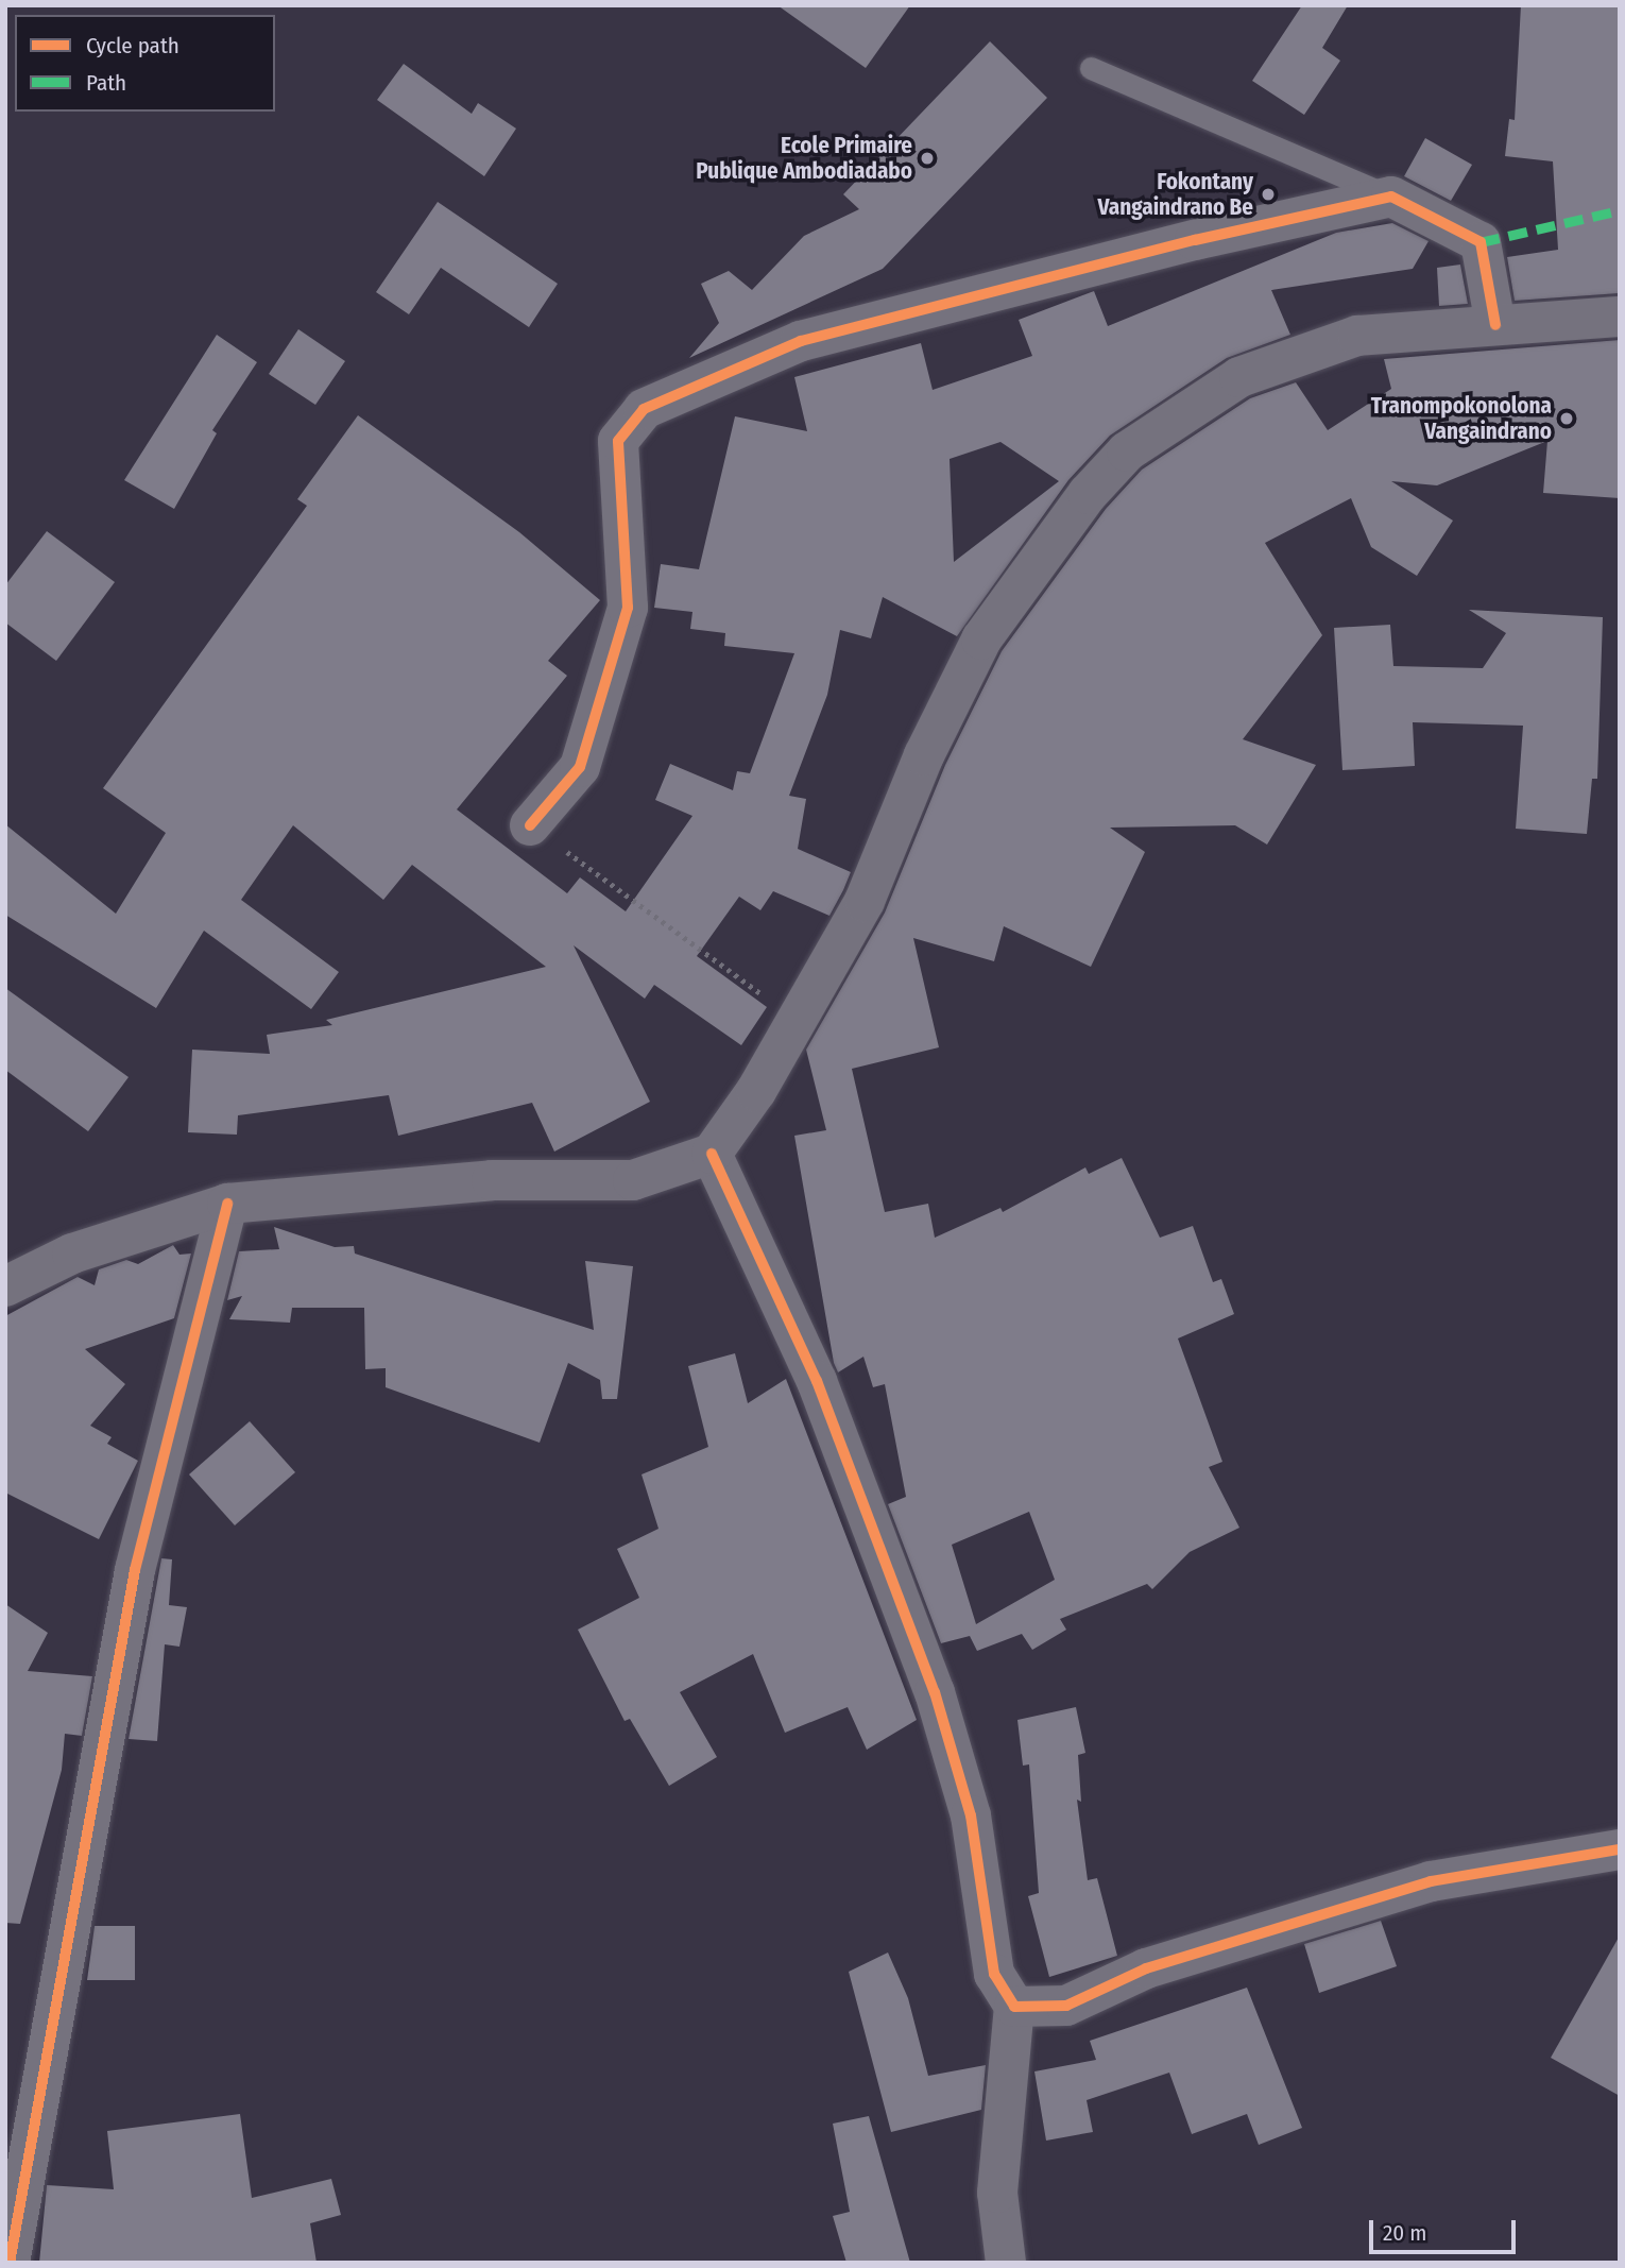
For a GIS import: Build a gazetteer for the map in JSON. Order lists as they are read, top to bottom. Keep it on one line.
{"places":["Ecole Primaire Publique Ambodiadabo","Fokontany Vangaindrano Be","Tranompokonolona Vangaindrano"],"legend":["Cycle path","Path"],"scale_bar":"20 m"}
